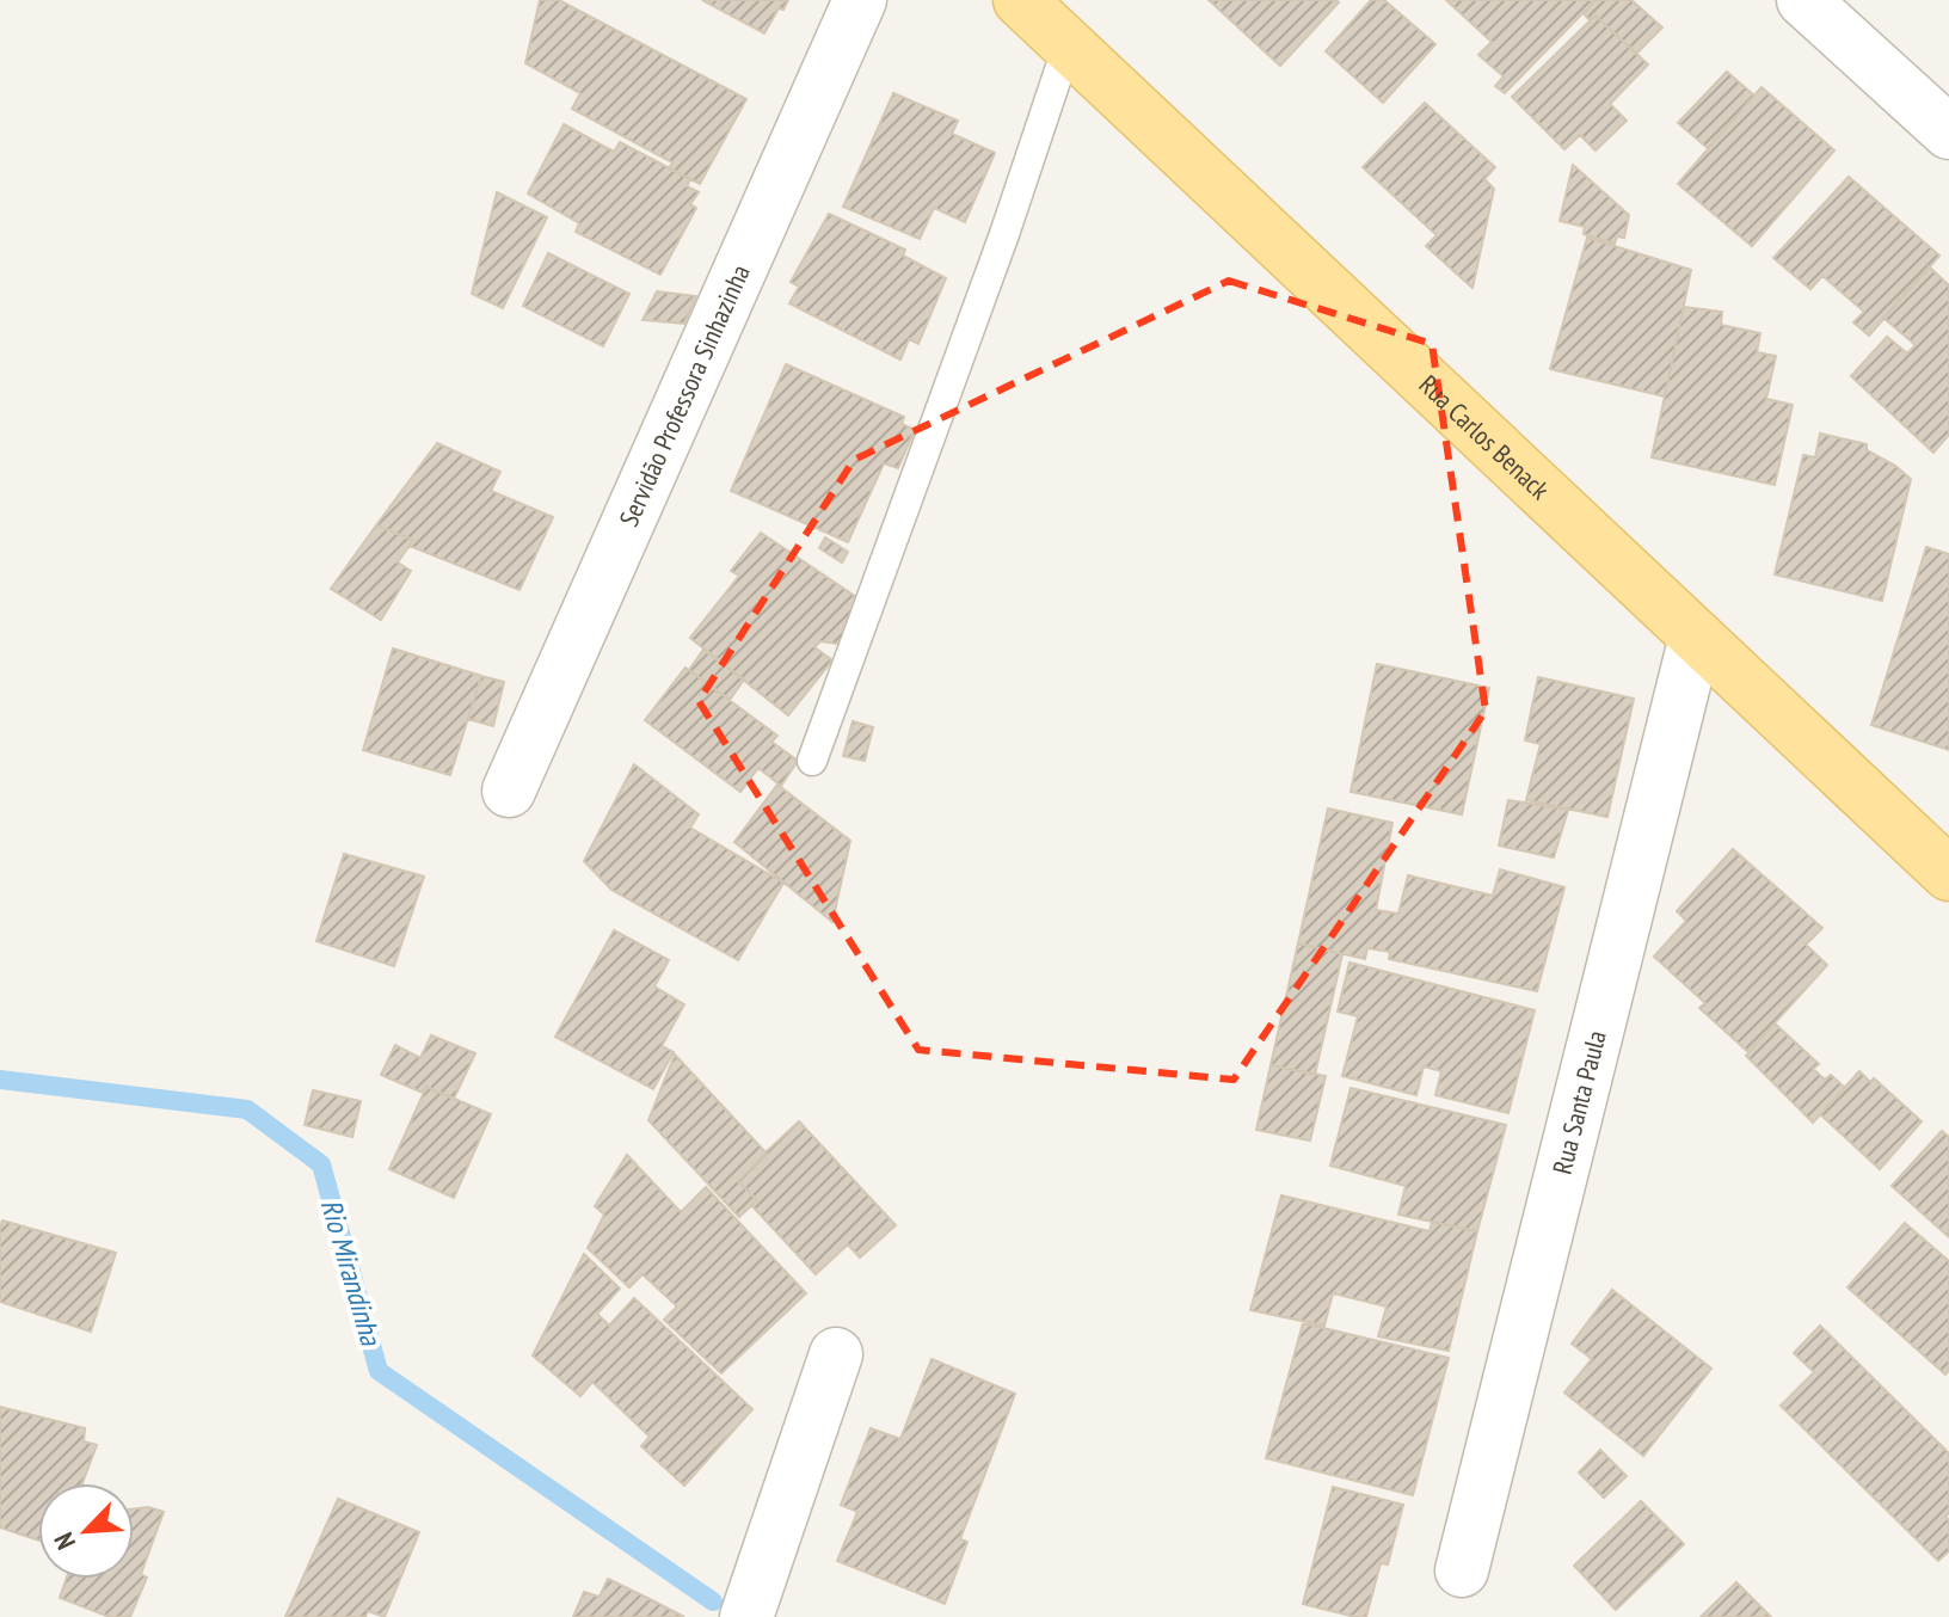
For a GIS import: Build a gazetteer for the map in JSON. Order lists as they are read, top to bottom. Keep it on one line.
{"streets":{"main road":["Rua Carlos Benack"],"street":["Servidão Professora Sinhazinha","Rua Santa Paula"]},"crossings":[["Rua Carlos Benack","Rua Santa Paula"]],"water":["Rio Mirandinha"],"north":"bottom left"}
